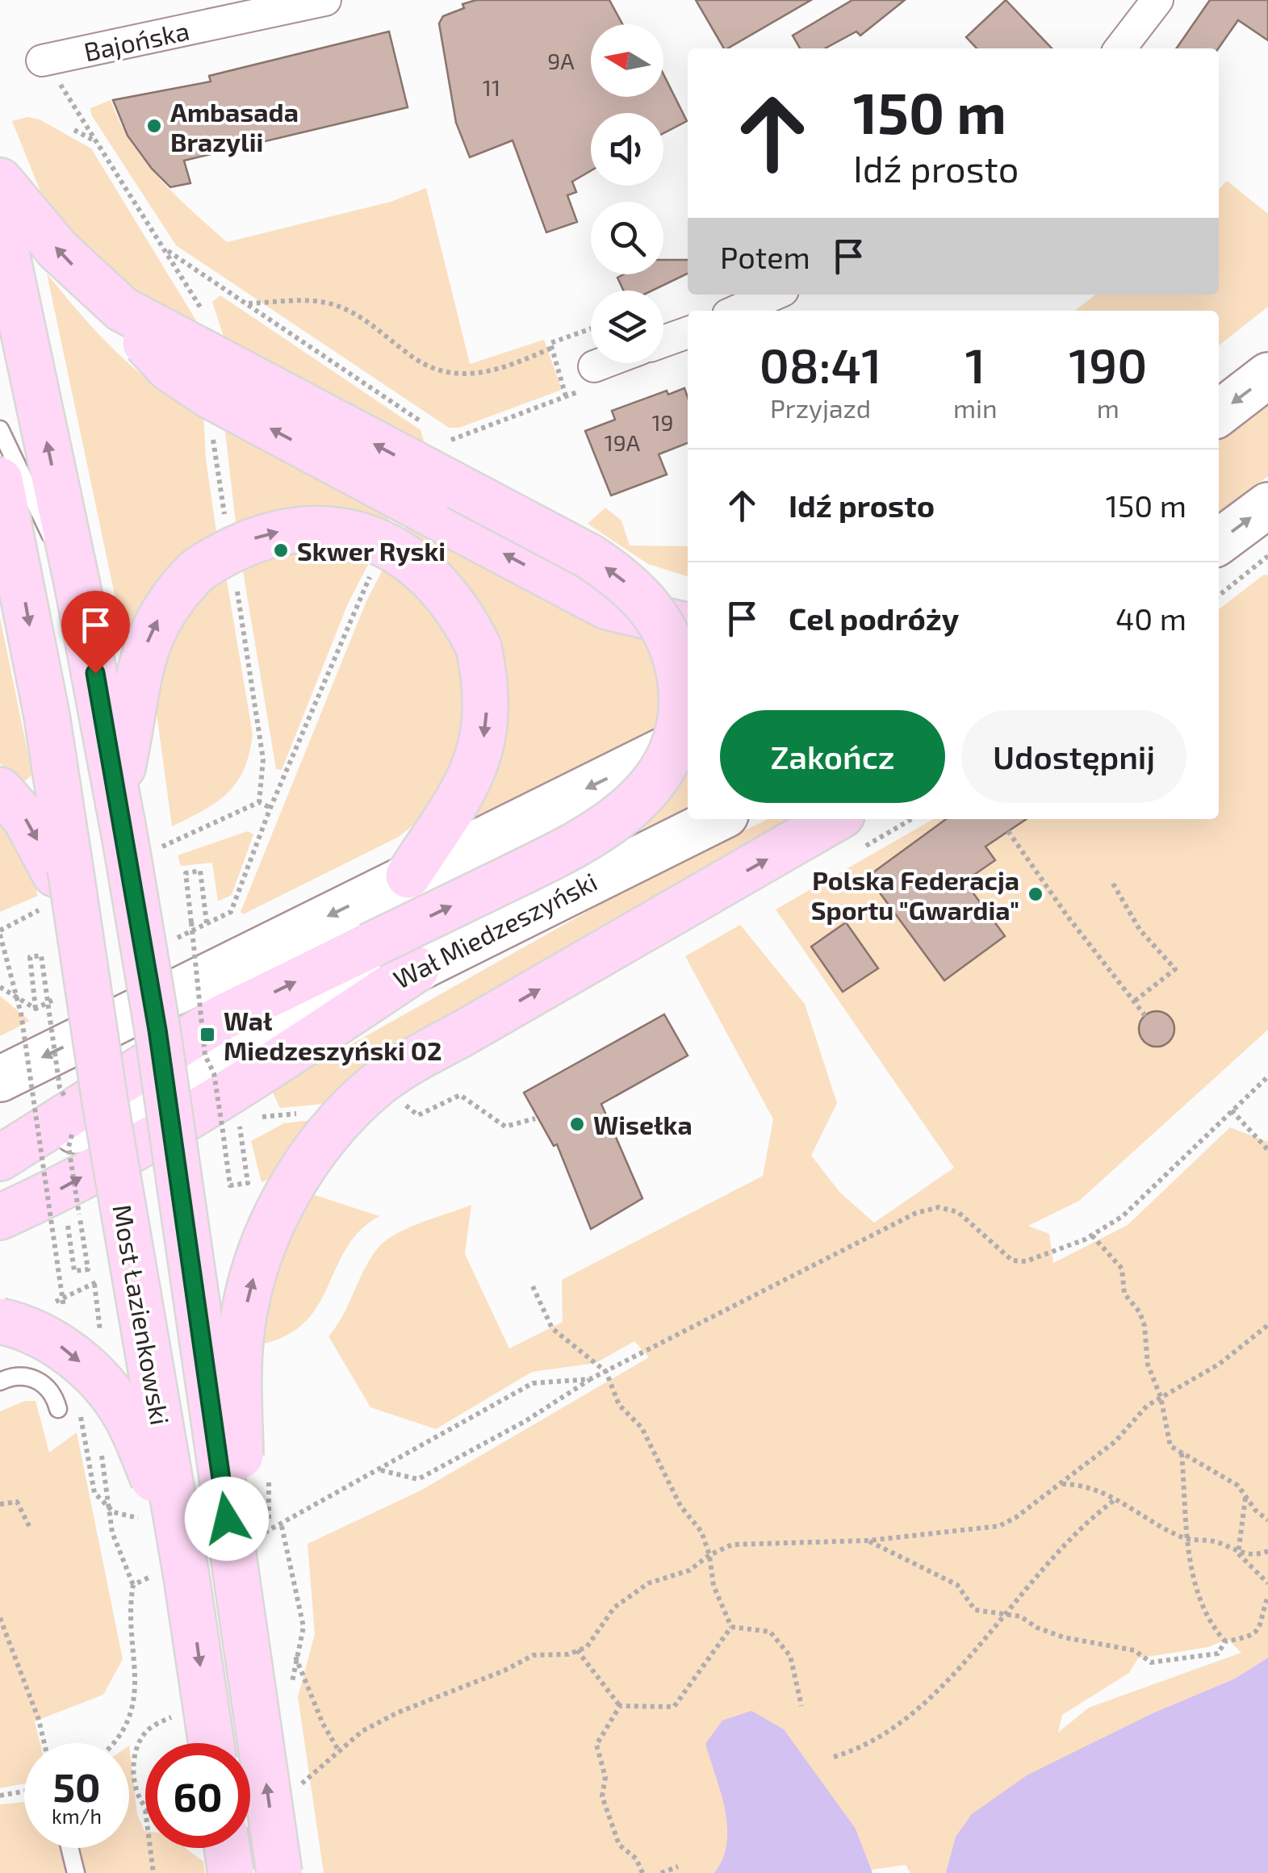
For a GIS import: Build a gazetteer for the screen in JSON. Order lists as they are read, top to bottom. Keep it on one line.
{"streets":{"main road":["Wał Miedzeszyński","Most Łazienkowski"],"street":["Bajońska"]},"places":{"other":["Ambasada Brazylii","Skwer Ryski","Polska Federacja Sportu \"Gwardia\"","Wisełka"],"transit":["Wał Miedzeszyński 02"]},"house_numbers":["9A","11","19","19A"],"north":"left","page":{"turn":["150 m","Idź prosto"],"then":"Potem","eta":["08:41","Przyjazd","1","min","190","m"],"list":[{"name":"Idź prosto","value":"150 m"},{"name":"Cel podróży","value":"40 m"}],"buttons":["Zakończ","Udostępnij"],"speed":"50 km/h","limit":"60"}}
